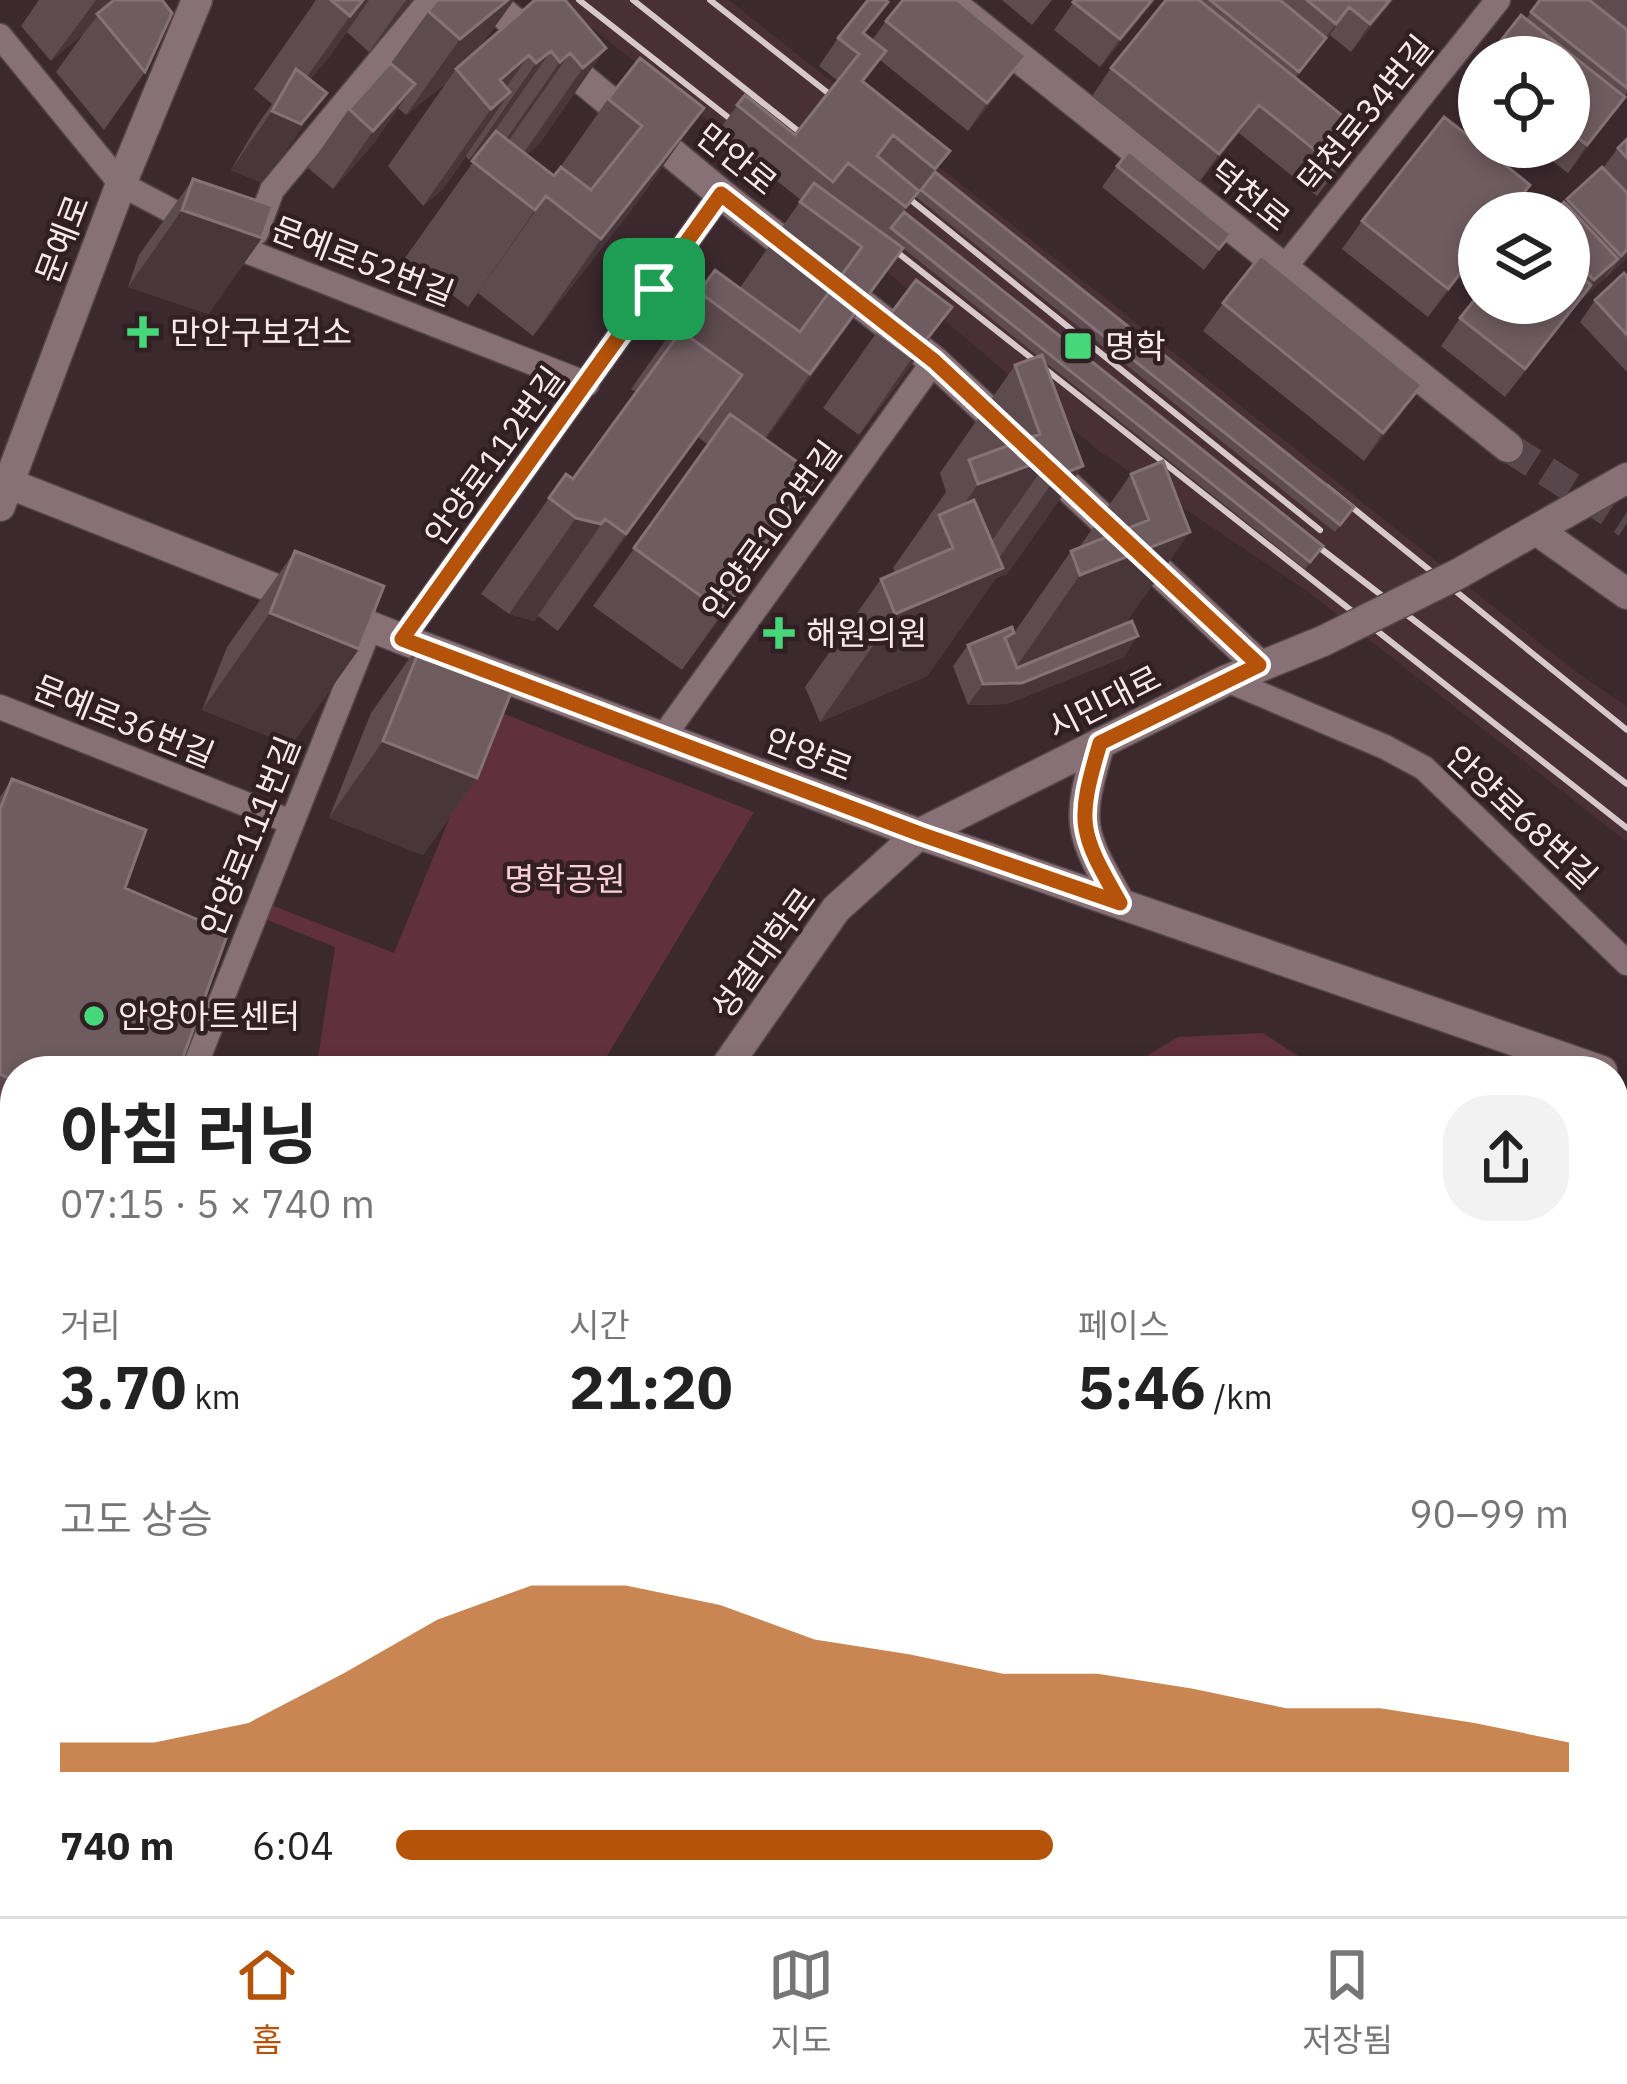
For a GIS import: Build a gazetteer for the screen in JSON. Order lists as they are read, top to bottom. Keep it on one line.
{"streets":{"street":["덕천로34번길","만안로","덕천로","문예로","문예로52번길","안양로112번길","안양로102번길","시민대로","문예로36번길","안양로","안양로68번길","안양로111번길","성결대학로"]},"crossings":[["덕천로34번길","덕천로"],["만안로","안양로112번길"],["만안로","안양로102번길"],["만안로","시민대로"],["문예로","문예로52번길"],["문예로","안양로"],["문예로52번길","안양로112번길"],["안양로112번길","안양로"],["안양로102번길","안양로"],["시민대로","안양로"],["시민대로","안양로68번길"],["시민대로","성결대학로"],["문예로36번길","안양로111번길"],["안양로","안양로111번길"],["안양로","성결대학로"]],"parks":["명학공원"],"places":{"health":["만안구보건소","해원의원"],"transit":["명학"],"other":["안양아트센터"]},"page":{"heading":["아침 러닝","07:15 · 5 × 740 m"],"stats":[["거리","3.70 km"],["시간","21:20"],["페이스","5:46 /km"]],"chart":["고도 상승","90–99 m"],"list":[{"name":"740 m","note":"6:04"}],"tabs":["홈","지도","저장됨"]}}
